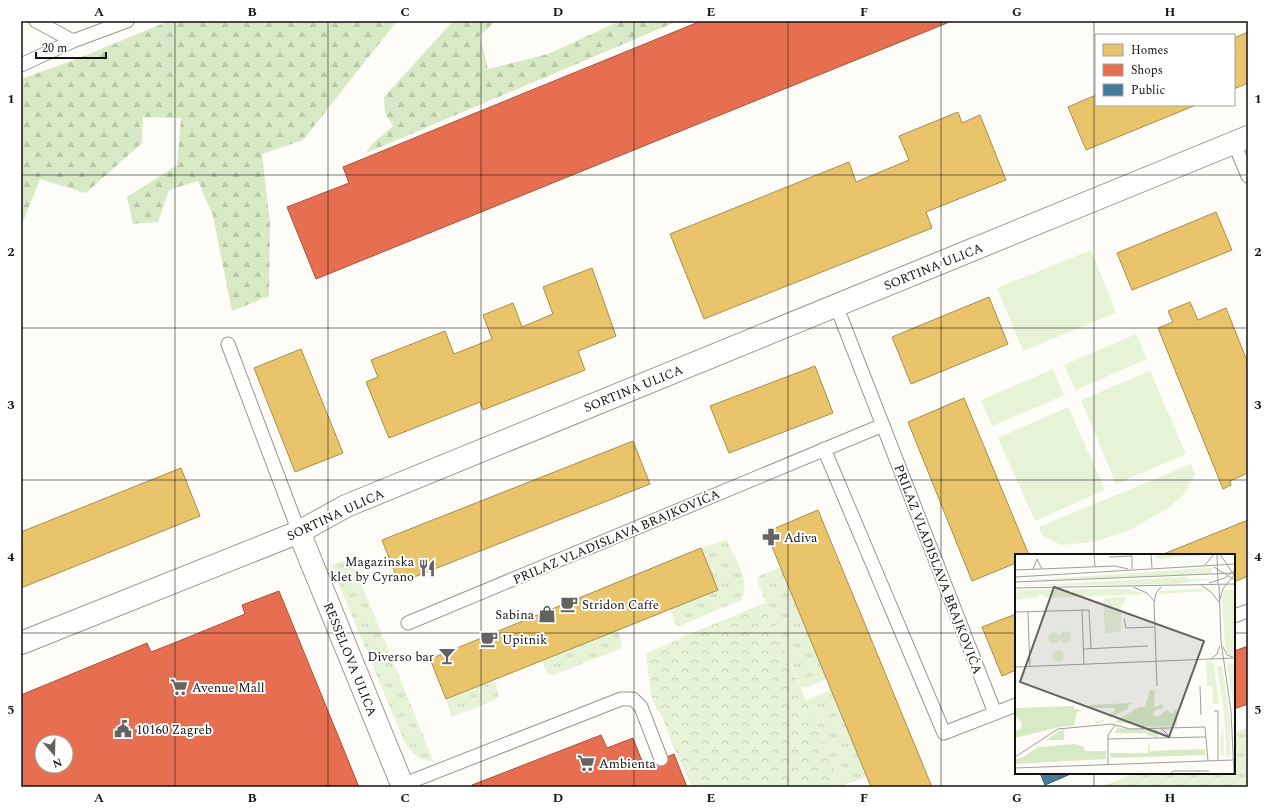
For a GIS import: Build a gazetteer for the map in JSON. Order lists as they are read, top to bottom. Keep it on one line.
{"streets":{"street":["SORTINA ULICA","RESSELOVA ULICA"],"lane":["PRILAZ VLADISLAVA BRAJKOVIĆA"]},"crossings":[["SORTINA ULICA","PRILAZ VLADISLAVA BRAJKOVIĆA"],["SORTINA ULICA","RESSELOVA ULICA"]],"places":{"pharmacy":["Adiva"],"restaurant":["Magazinska klet by Cyrano"],"cafe":["Stridon Caffe","Upitnik"],"shop":["Sabina"],"bar":["Diverso bar"],"supermarket":["Avenue Mall","Ambienta"],"public building":["10160 Zagreb"]},"legend":["Homes","Shops","Public"],"scale_bar":"20 m","north":"bottom","grid":{"columns":["A","B","C","D","E","F","G","H"],"rows":["1","2","3","4","5"]}}
